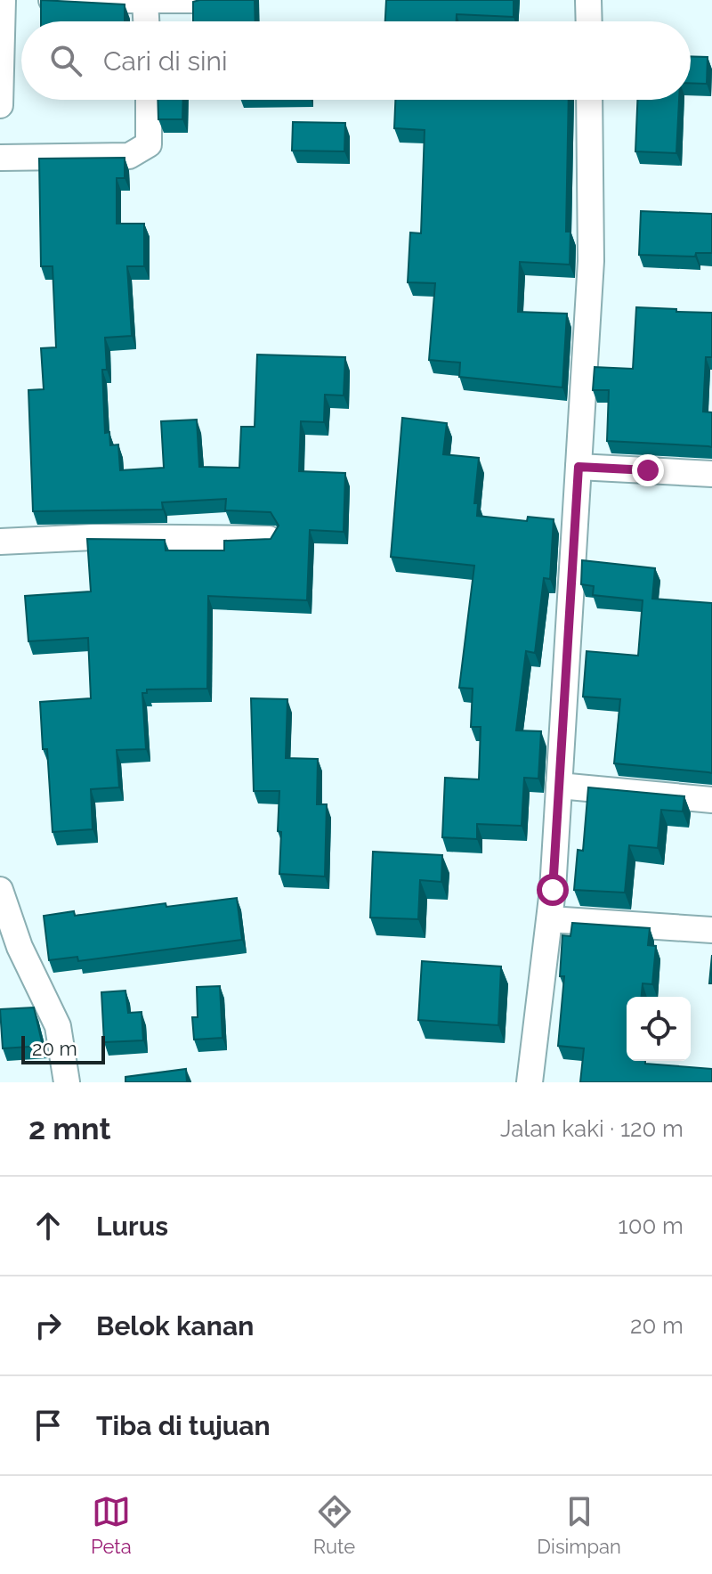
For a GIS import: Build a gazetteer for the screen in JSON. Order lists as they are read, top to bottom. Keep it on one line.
{"scale_bar":"20 m","page":{"search":"Cari di sini","scale":"20 m","heading":["2 mnt","Jalan kaki · 120 m"],"list":[["Lurus","100 m"],["Belok kanan","20 m"],"Tiba di tujuan"],"nav":["Peta","Rute","Disimpan"]}}
